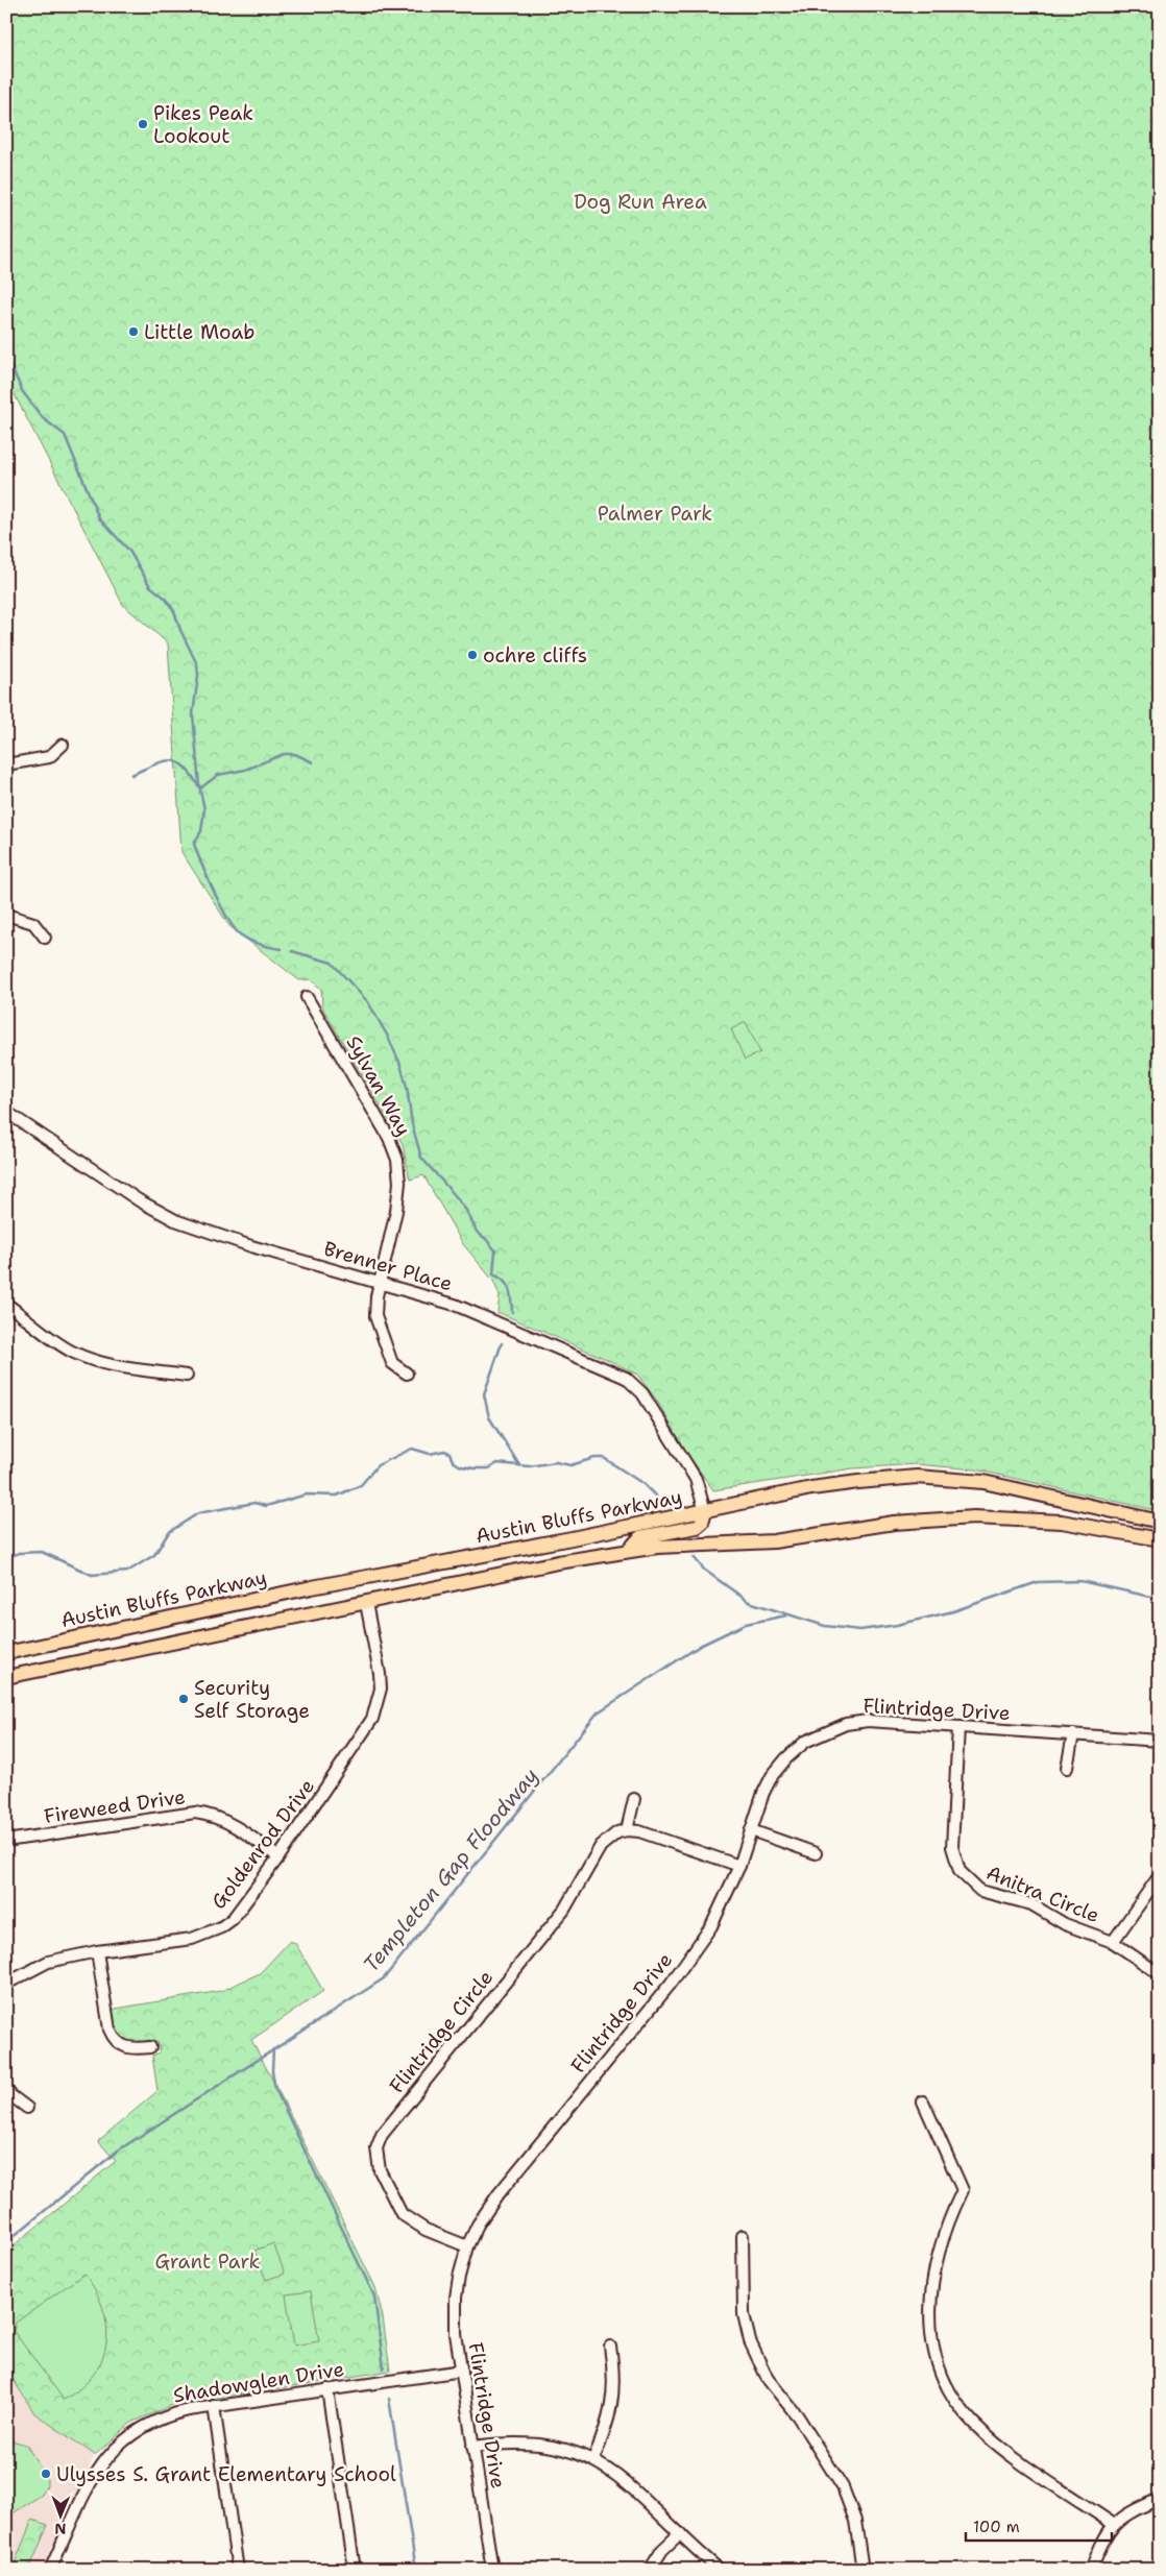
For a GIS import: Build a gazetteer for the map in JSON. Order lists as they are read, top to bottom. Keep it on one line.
{"streets":{"main road":["Austin Bluffs Parkway"],"street":["Sylvan Way","Brenner Place","Flintridge Drive","Fireweed Drive","Goldenrod Drive","Anitra Circle","Flintridge Circle","Shadowglen Drive"]},"crossings":[["Sylvan Way","Brenner Place"],["Brenner Place","Austin Bluffs Parkway"],["Flintridge Drive","Anitra Circle"],["Flintridge Drive","Flintridge Circle"],["Flintridge Drive","Shadowglen Drive"],["Fireweed Drive","Goldenrod Drive"]],"water":["Templeton Gap Floodway"],"parks":["Dog Run Area","Palmer Park","Grant Park"],"places":["Pikes Peak Lookout","Little Moab","ochre cliffs","Security Self Storage","Ulysses S. Grant Elementary School"],"scale_bar":"100 m","north":"bottom"}
